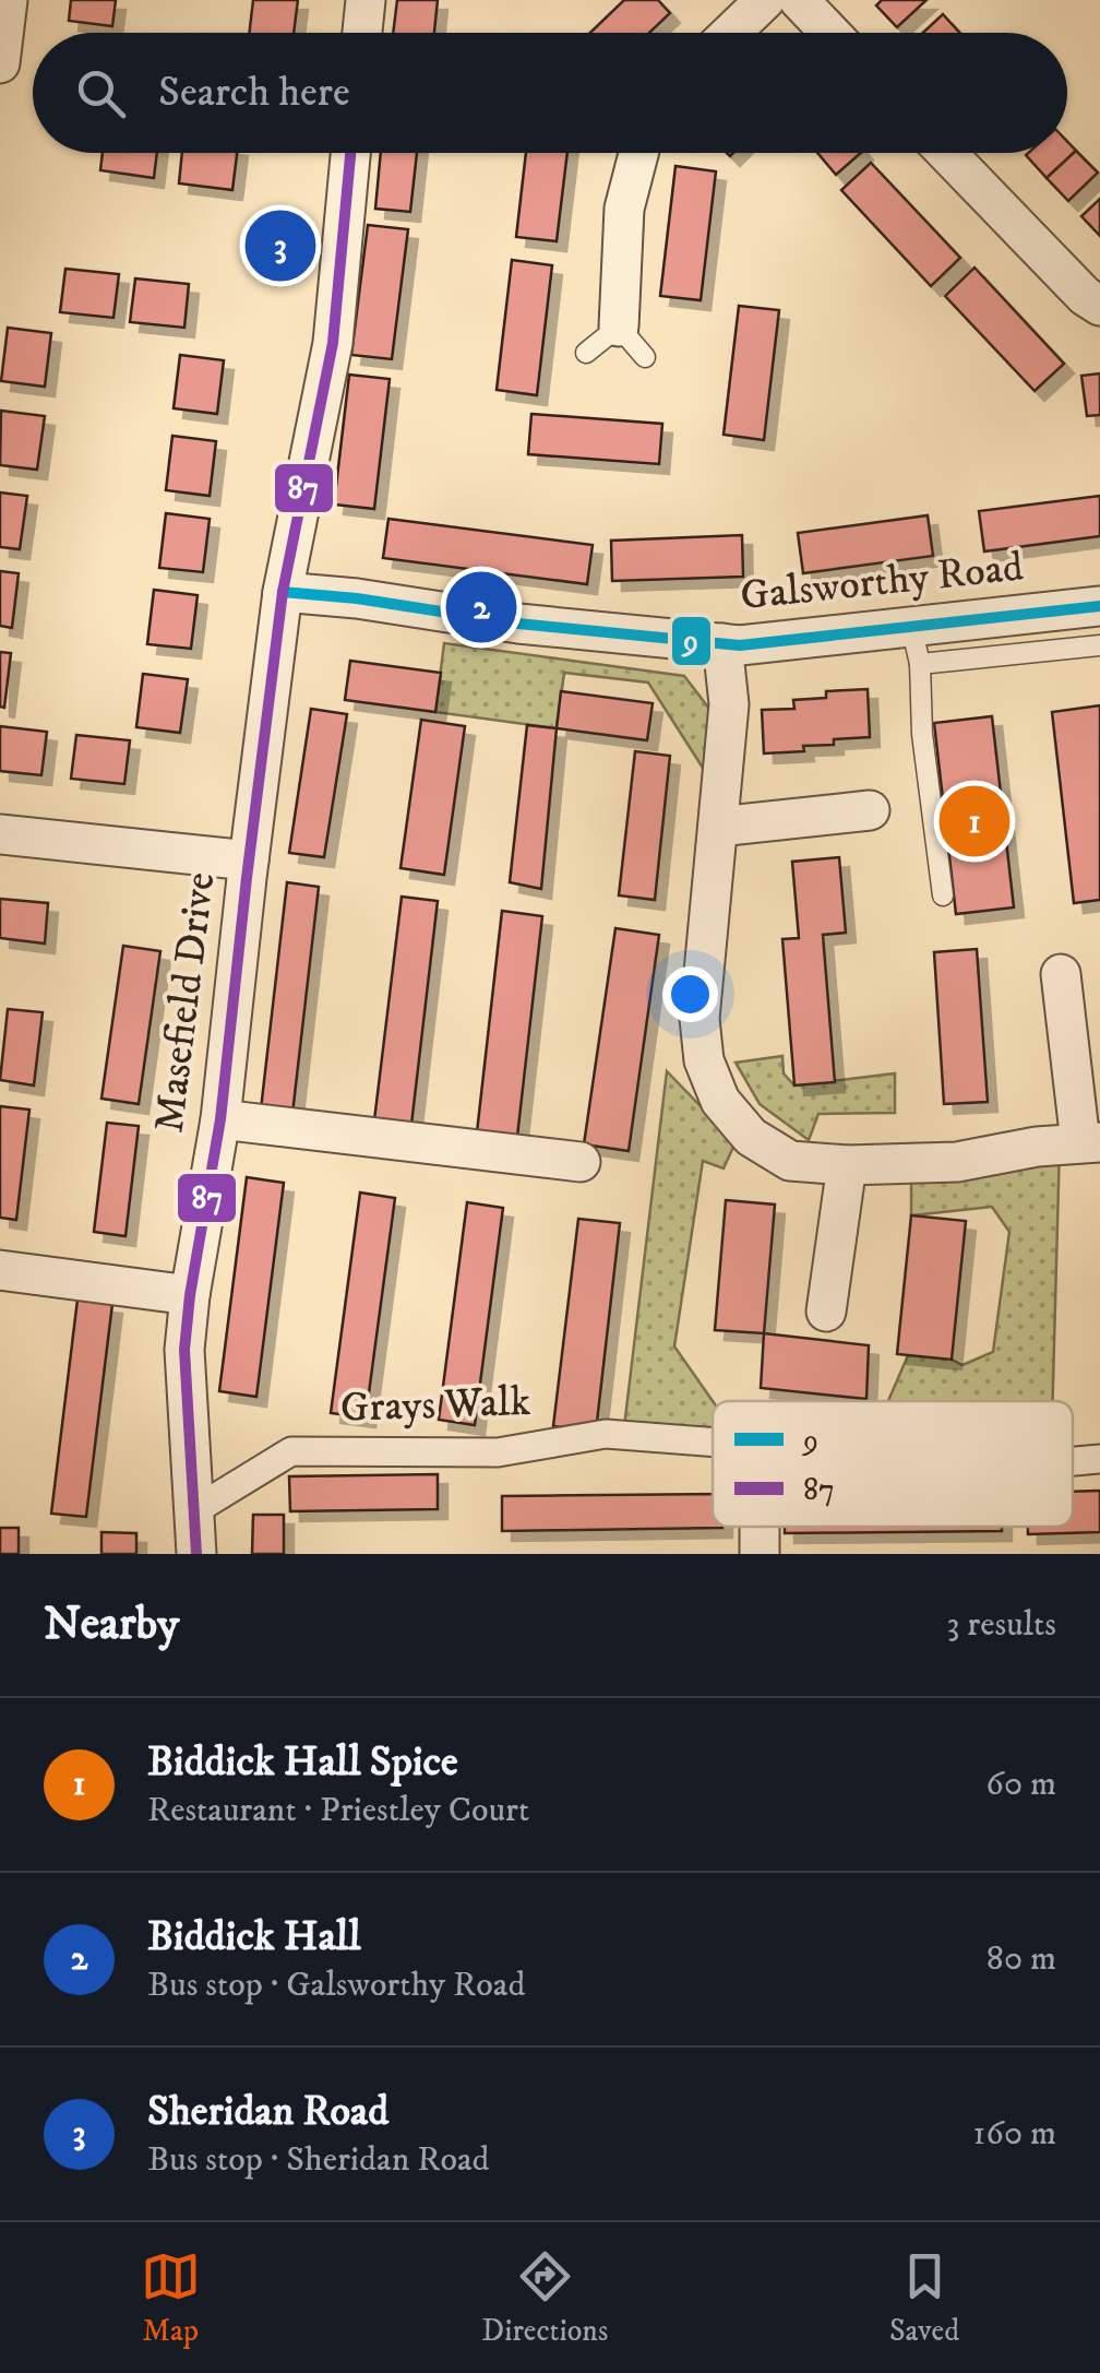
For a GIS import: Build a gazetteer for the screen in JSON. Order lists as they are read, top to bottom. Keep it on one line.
{"streets":{"street":["Galsworthy Road","Masefield Drive","Grays Walk"]},"crossings":[["Galsworthy Road","Masefield Drive"],["Masefield Drive","Grays Walk"]],"lines":["transit line 87","transit line 9"],"legend":["9","87"],"page":{"search":"Search here","pins":["3","2","1"],"heading":["Nearby","3 results"],"list":[{"mark":"1","name":"Biddick Hall Spice","note":"Restaurant · Priestley Court","value":"60 m"},{"mark":"2","name":"Biddick Hall","note":"Bus stop · Galsworthy Road","value":"80 m"},{"mark":"3","name":"Sheridan Road","note":"Bus stop · Sheridan Road","value":"160 m"}],"nav":["Map","Directions","Saved"]}}
